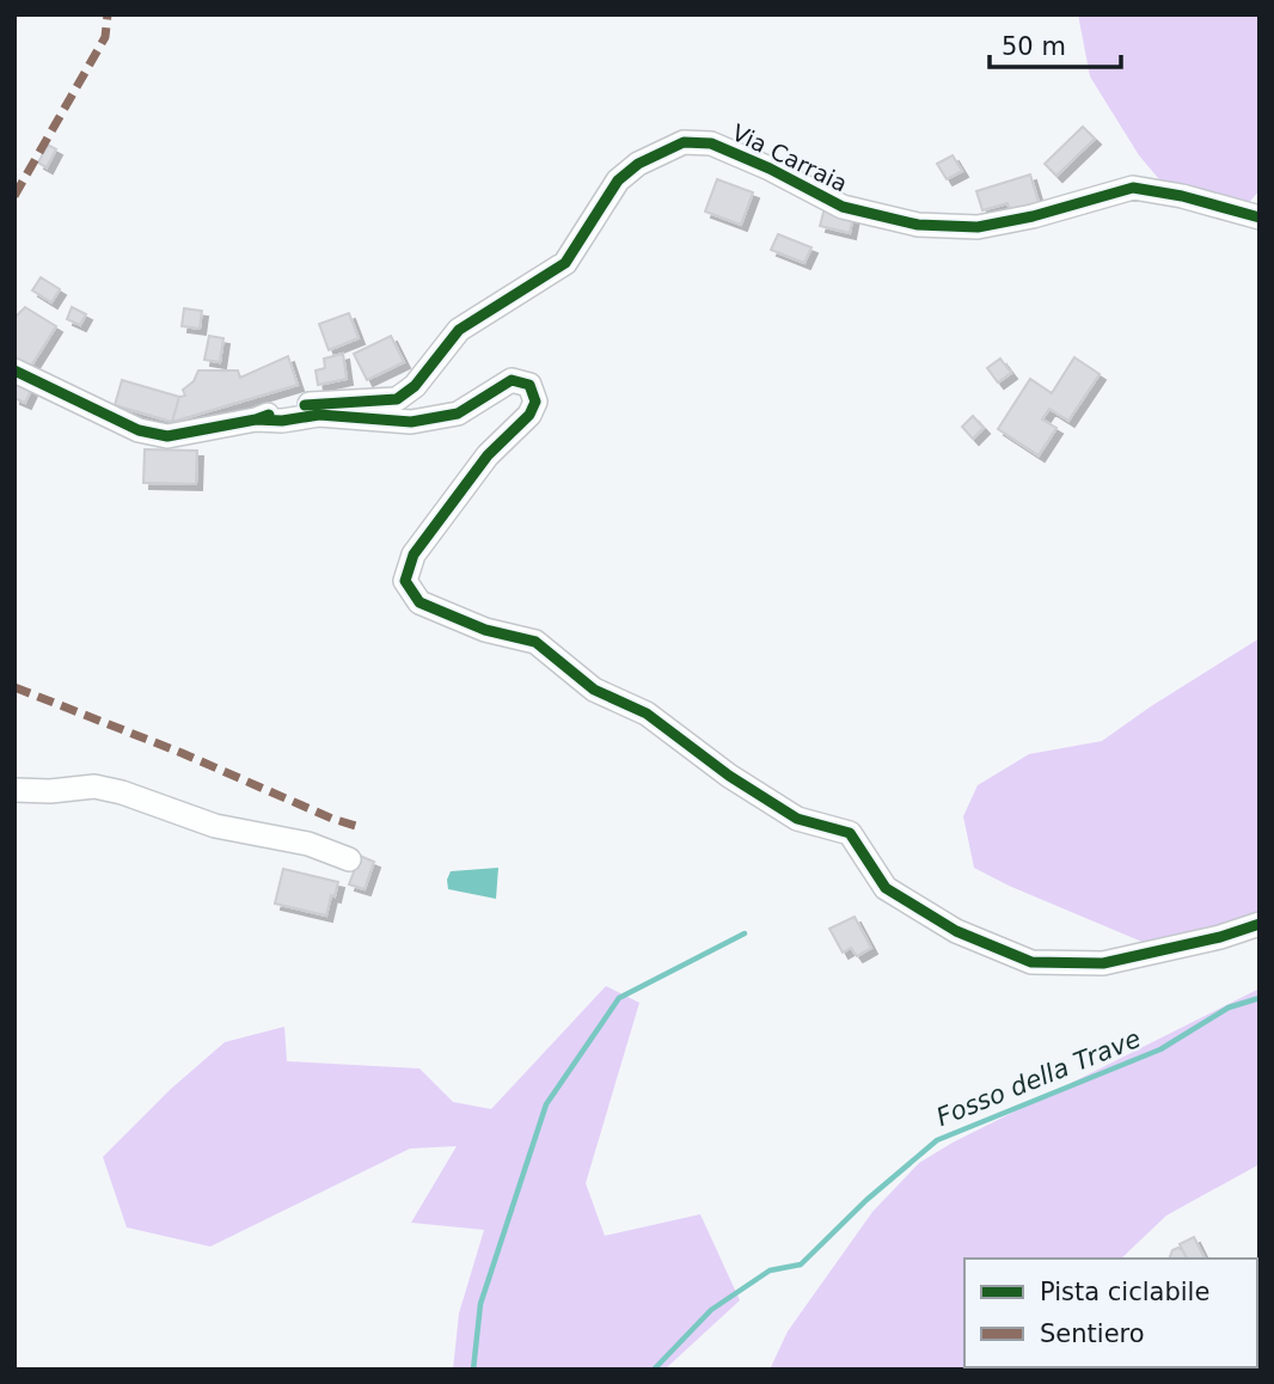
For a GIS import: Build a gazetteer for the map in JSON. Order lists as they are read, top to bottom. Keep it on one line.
{"streets":{"street":["Via Carraia"]},"water":["Fosso della Trave"],"legend":["Pista ciclabile","Sentiero"],"scale_bar":"50 m"}
